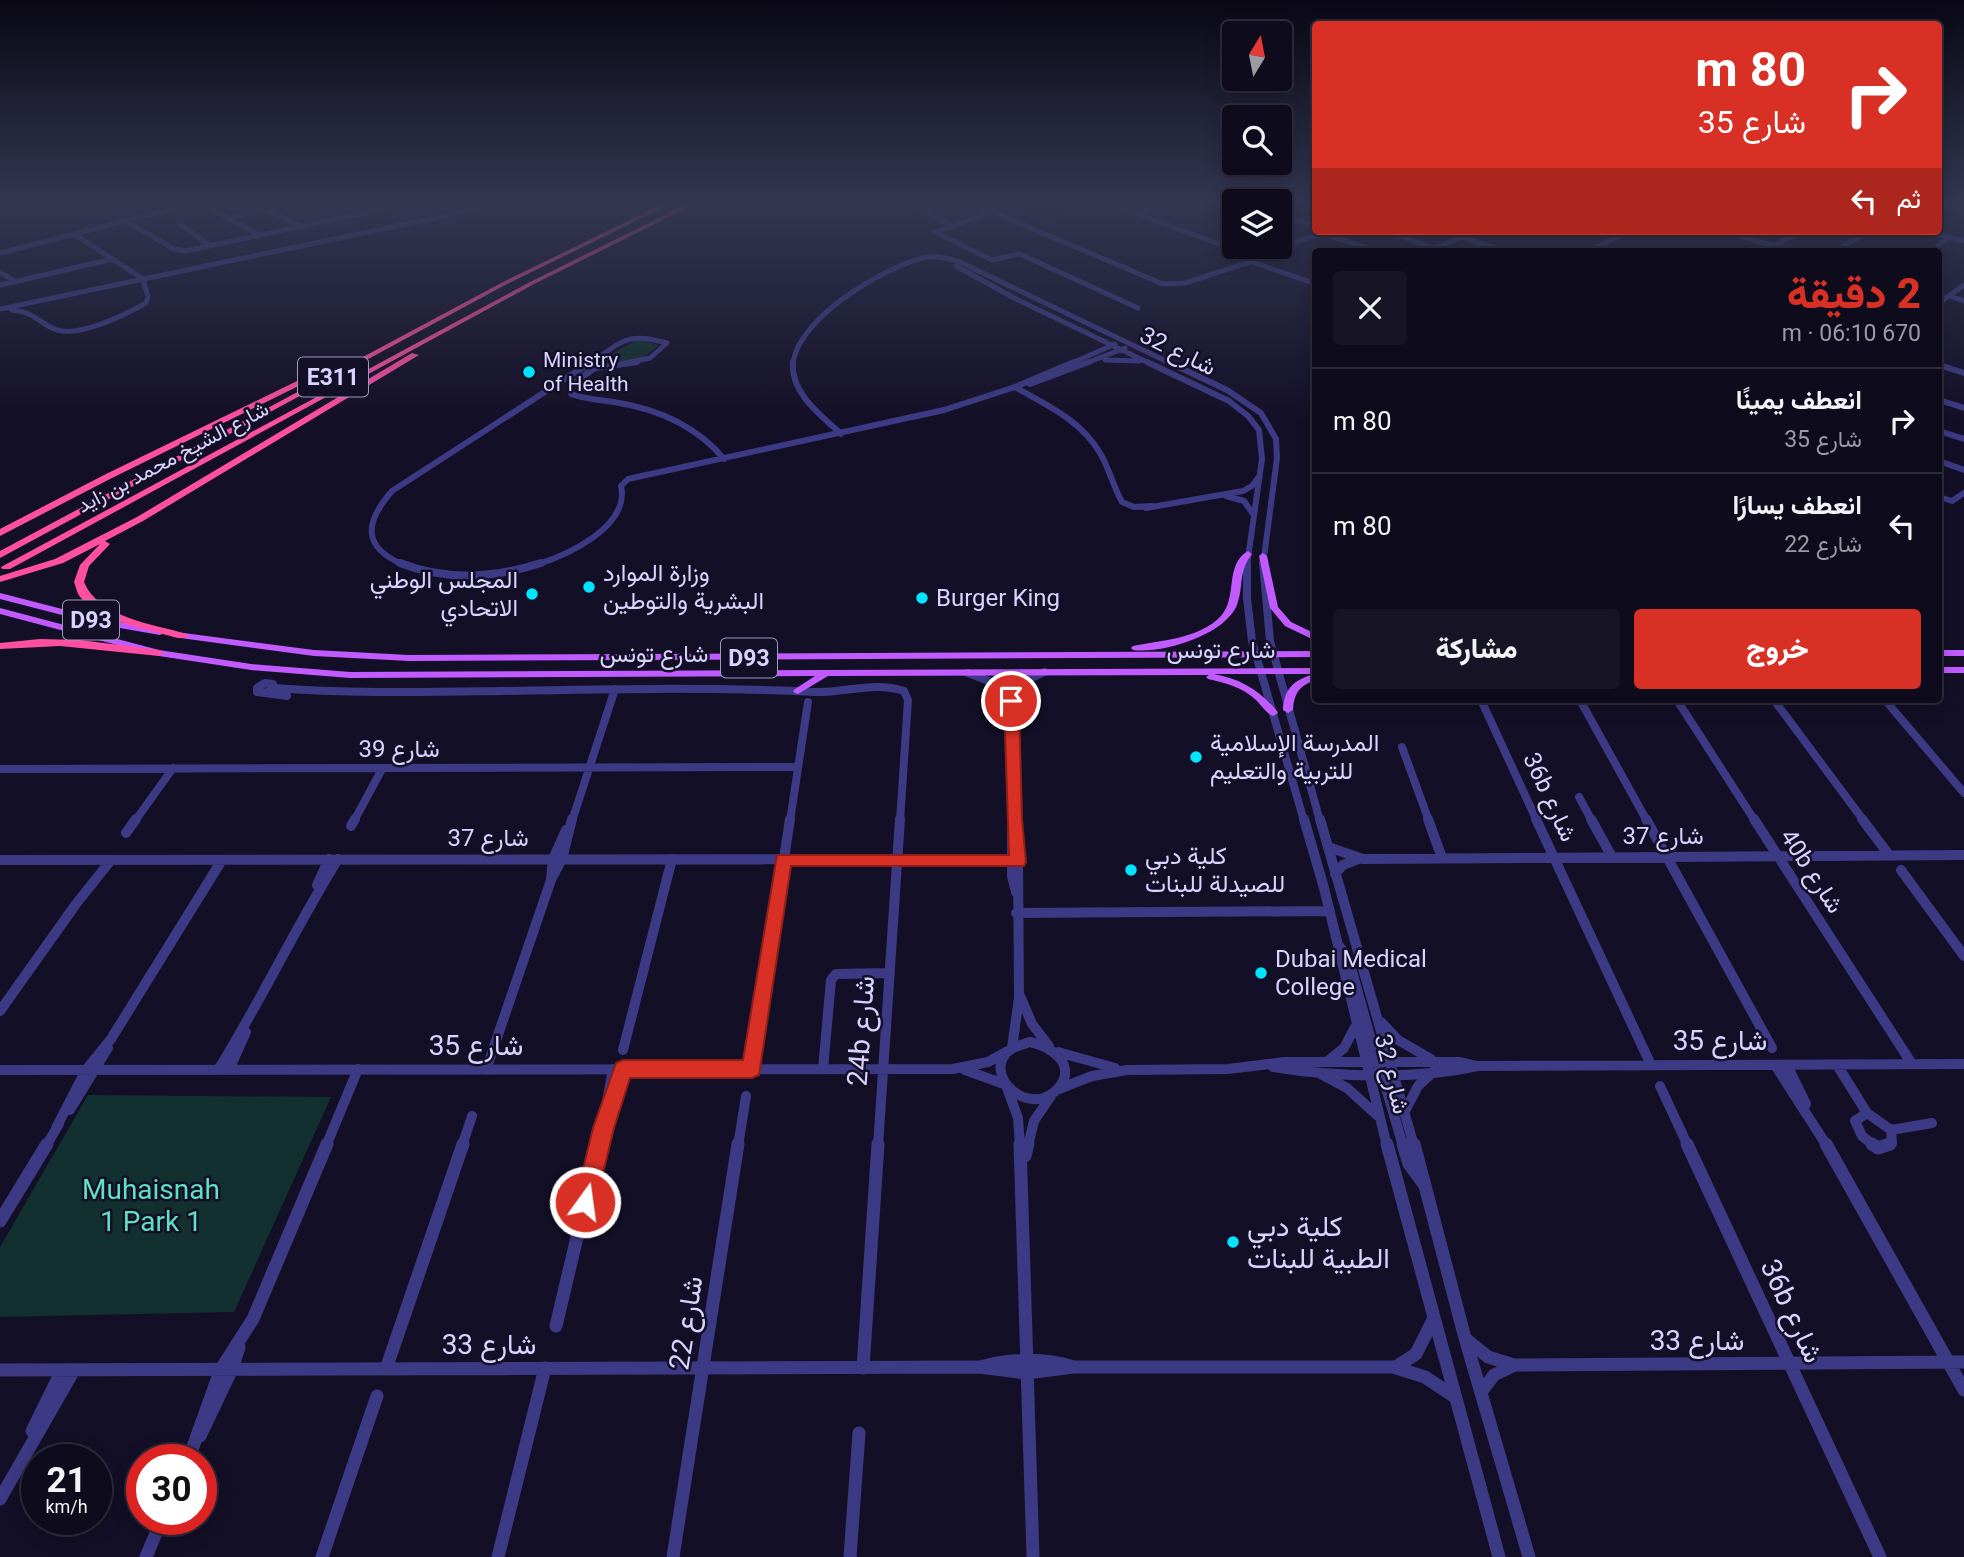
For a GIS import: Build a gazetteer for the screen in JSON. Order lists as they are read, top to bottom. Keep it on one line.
{"streets":{"highway":["E311","شارع الشيخ محمد بن زايد"],"main road":["D93","شارع تونس"],"street":["شارع 32","شارع 39","36b شارع","شارع 37","40b شارع","24b شارع","شارع 35","شارع 22","شارع 33"]},"crossings":[["شارع 32","شارع تونس"],["شارع 32","شارع 37"],["شارع 32","شارع 35"],["شارع 32","شارع 33"],["36b شارع","شارع 37"],["36b شارع","شارع 35"],["36b شارع","شارع 33"],["شارع 37","40b شارع"],["شارع 37","24b شارع"],["40b شارع","شارع 35"],["24b شارع","شارع 35"],["24b شارع","شارع 33"],["شارع 22","شارع 33"]],"parks":["Muhaisnah 1 Park 1"],"places":["Ministry of Health","وزارة الموارد البشرية والتوطين","المجلس الوطني الاتحادي","Burger King","المدرسة الإسلامية للتربية والتعليم","كلية دبي للصيدلة للبنات","Dubai Medical College","كلية دبي الطبية للبنات"],"north":"top","page":{"turn":["80 m","شارع 35"],"then":"ثم","heading":["2 دقيقة","670 m · 06:10"],"list":[{"name":"انعطف يمينًا","note":"شارع 35","value":"80 m"},{"name":"انعطف يسارًا","note":"شارع 22","value":"80 m"}],"buttons":["خروج","مشاركة"],"speed":"21 km/h","limit":"30"}}
